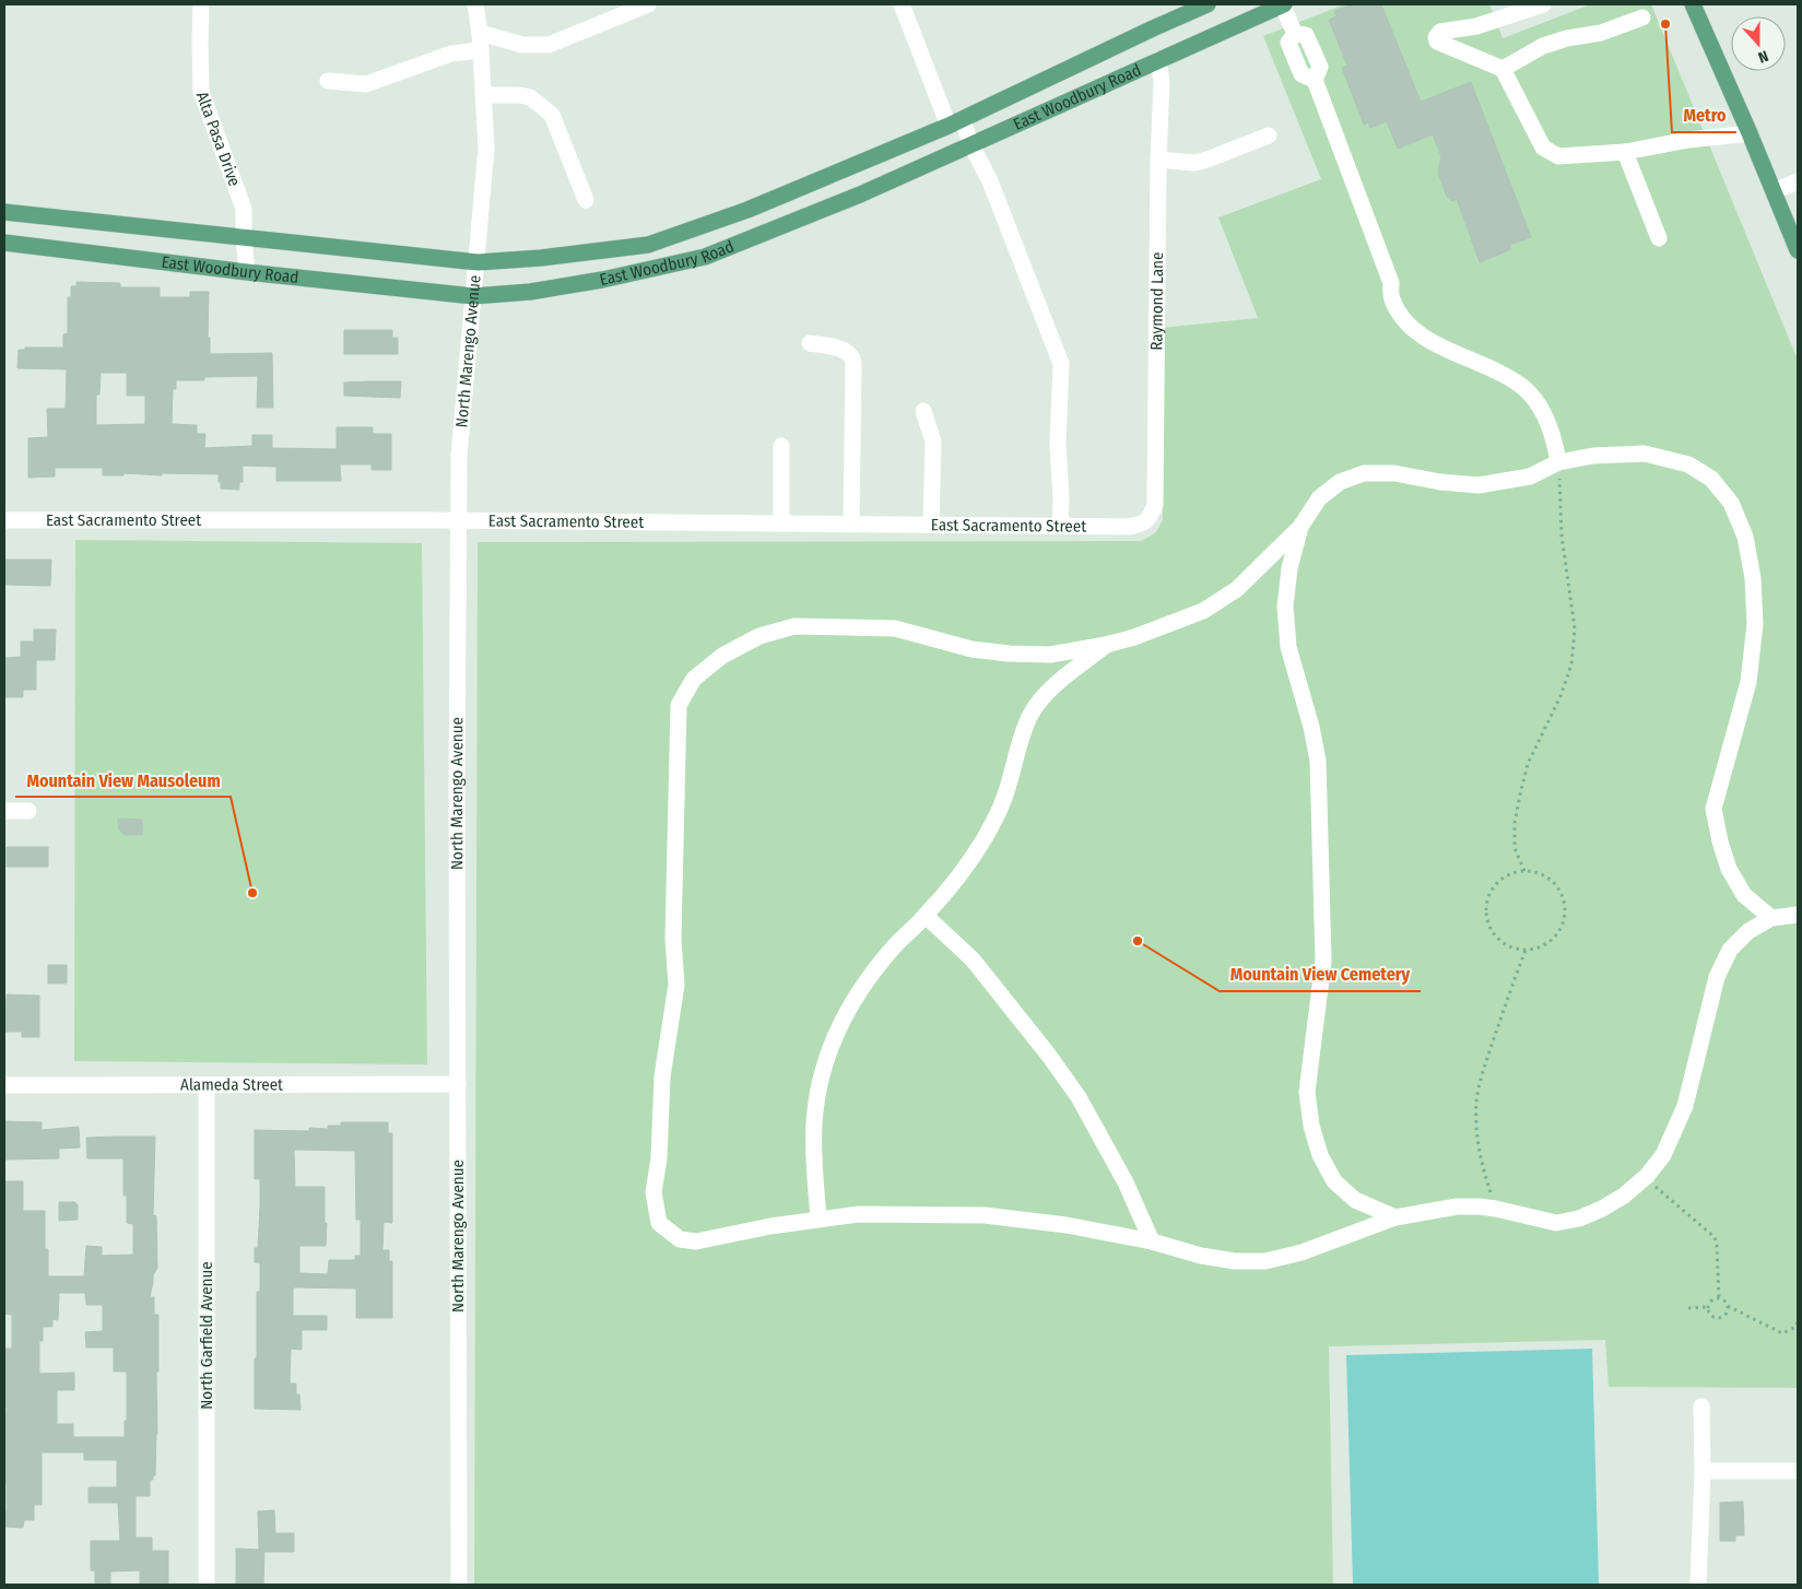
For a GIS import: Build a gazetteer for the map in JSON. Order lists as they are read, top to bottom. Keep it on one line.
{"streets":{"main road":["East Woodbury Road"],"street":["Alta Pasa Drive","Raymond Lane","North Marengo Avenue","East Sacramento Street","Alameda Street","North Garfield Avenue"]},"crossings":[["East Woodbury Road","Alta Pasa Drive"],["East Woodbury Road","Raymond Lane"],["East Woodbury Road","North Marengo Avenue"],["Raymond Lane","East Sacramento Street"],["North Marengo Avenue","East Sacramento Street"],["North Marengo Avenue","Alameda Street"],["Alameda Street","North Garfield Avenue"]],"places":["Metro","Mountain View Mausoleum","Mountain View Cemetery"],"north":"bottom"}
